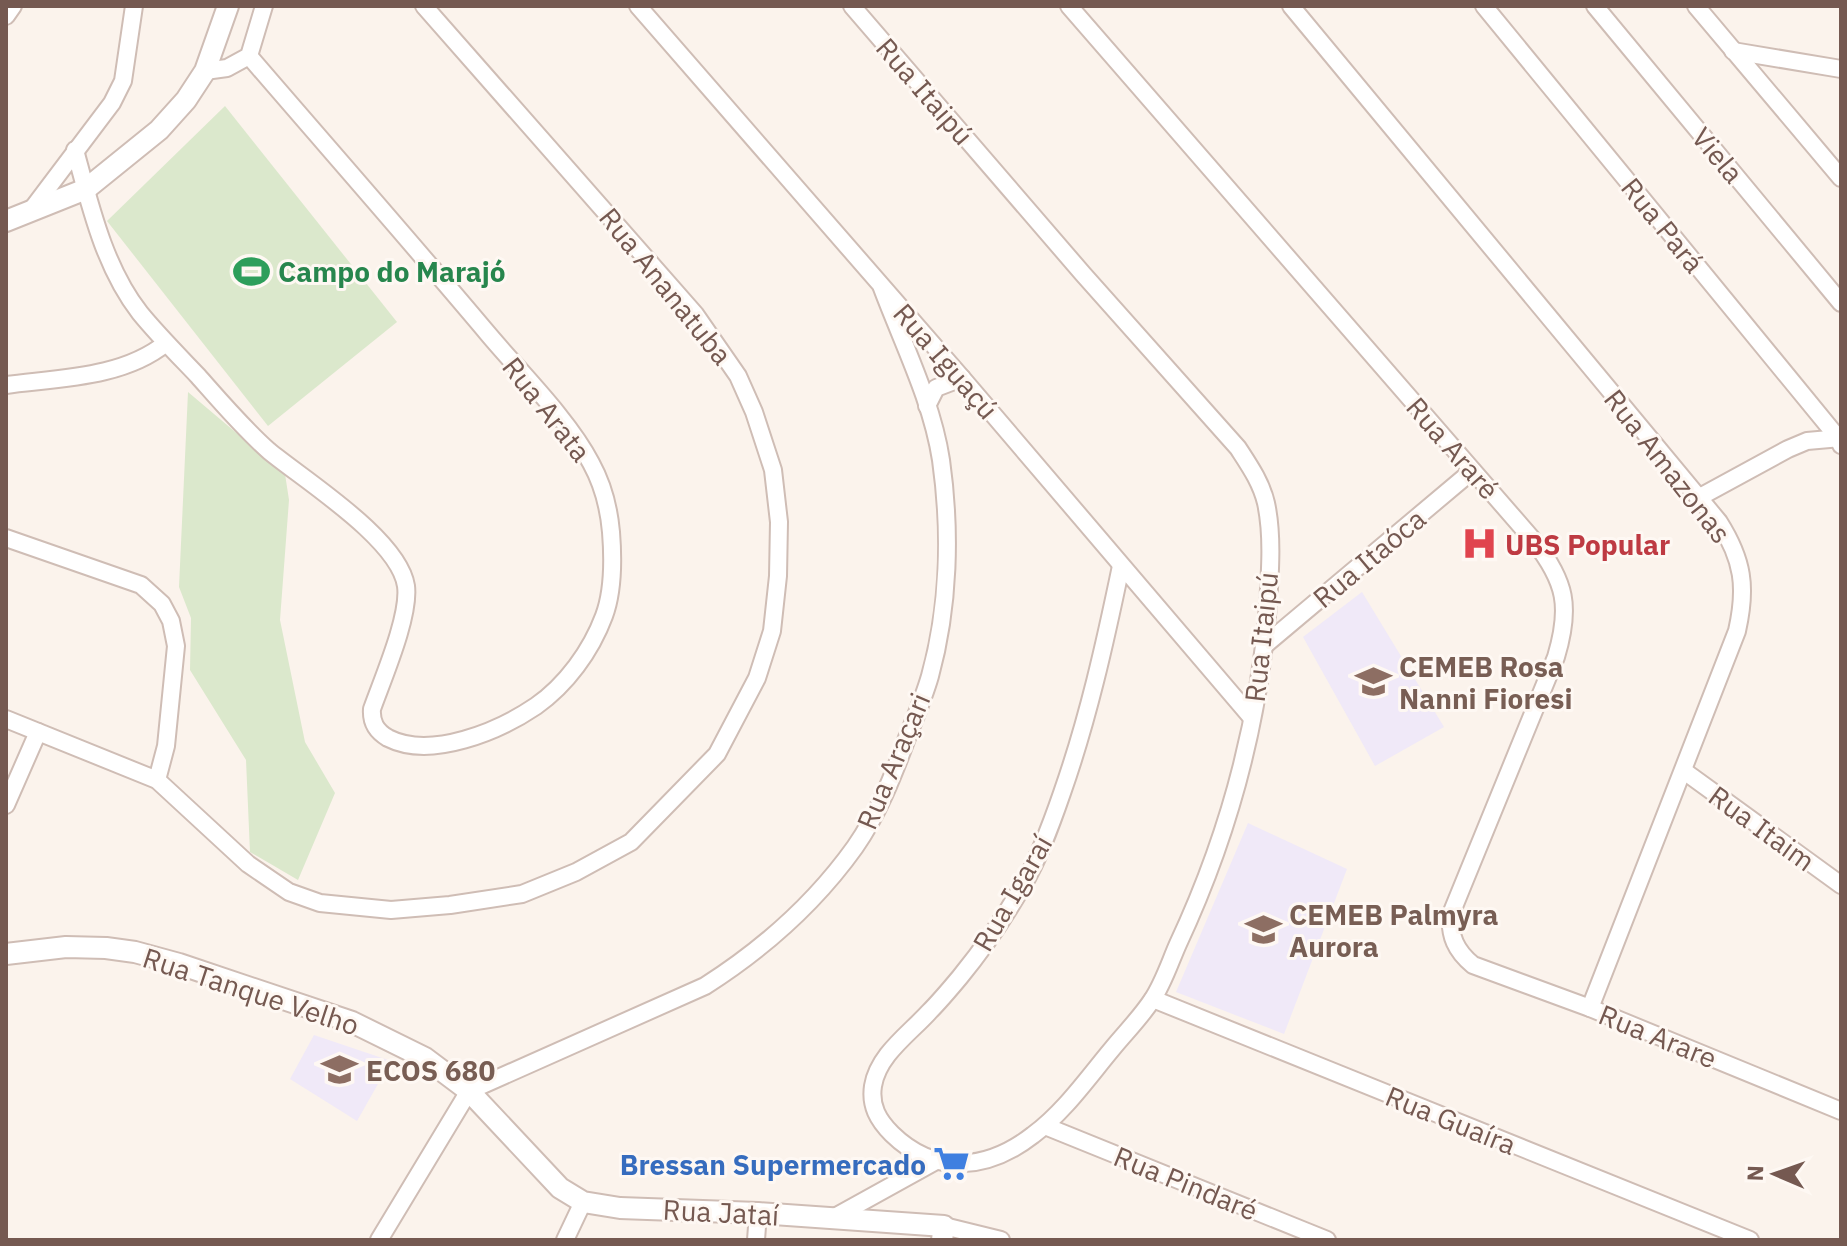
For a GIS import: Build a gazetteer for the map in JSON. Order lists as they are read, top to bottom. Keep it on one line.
{"streets":{"street":["Rua Itaipú","Viela","Rua Pará","Rua Ananatuba","Rua Iguaçú","Rua Arata","Rua Araré","Rua Amazonas","Rua Itaóca","Rua Araçari","Rua Itaim","Rua Igaraí","Rua Tanque Velho","Rua Arare","Rua Guaíra","Rua Pindaré","Rua Jataí"]},"crossings":[["Rua Itaipú","Rua Iguaçú"],["Rua Itaipú","Rua Itaóca"],["Rua Itaipú","Rua Igaraí"],["Rua Itaipú","Rua Guaíra"],["Rua Itaipú","Rua Pindaré"],["Rua Iguaçú","Rua Araçari"],["Rua Iguaçú","Rua Igaraí"],["Rua Araré","Rua Itaóca"],["Rua Araré","Rua Arare"],["Rua Amazonas","Rua Itaim"],["Rua Amazonas","Rua Arare"],["Rua Araçari","Rua Tanque Velho"],["Rua Tanque Velho","Rua Jataí"]],"places":{"sports":["Campo do Marajó"],"hospital":["UBS Popular"],"school or university":["CEMEB Rosa Nanni Fioresi","CEMEB Palmyra Aurora","ECOS 680"],"supermarket":["Bressan Supermercado"]},"north":"left"}
